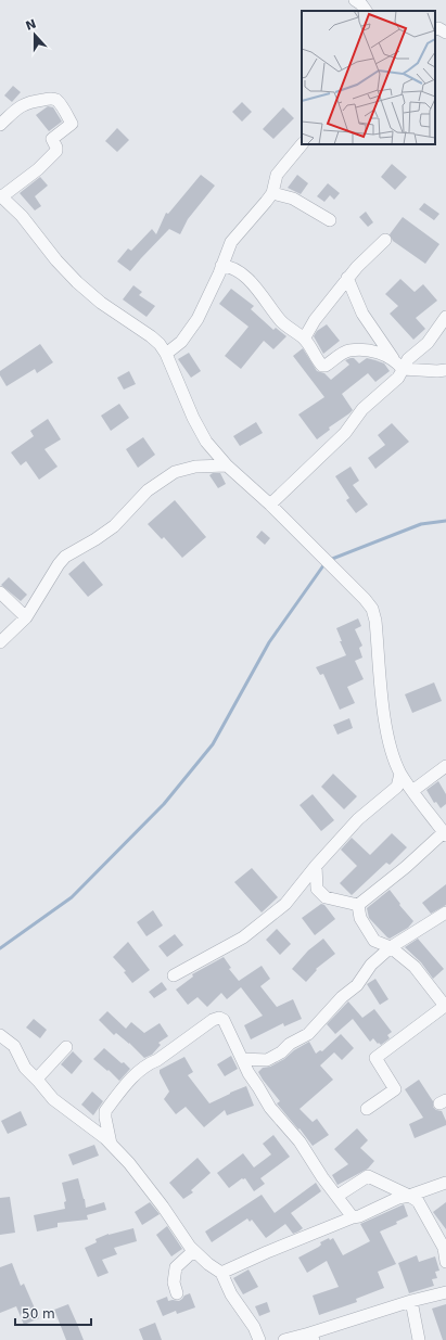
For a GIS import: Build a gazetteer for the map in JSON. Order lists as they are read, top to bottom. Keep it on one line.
{"scale_bar":"50 m","north":"top"}
